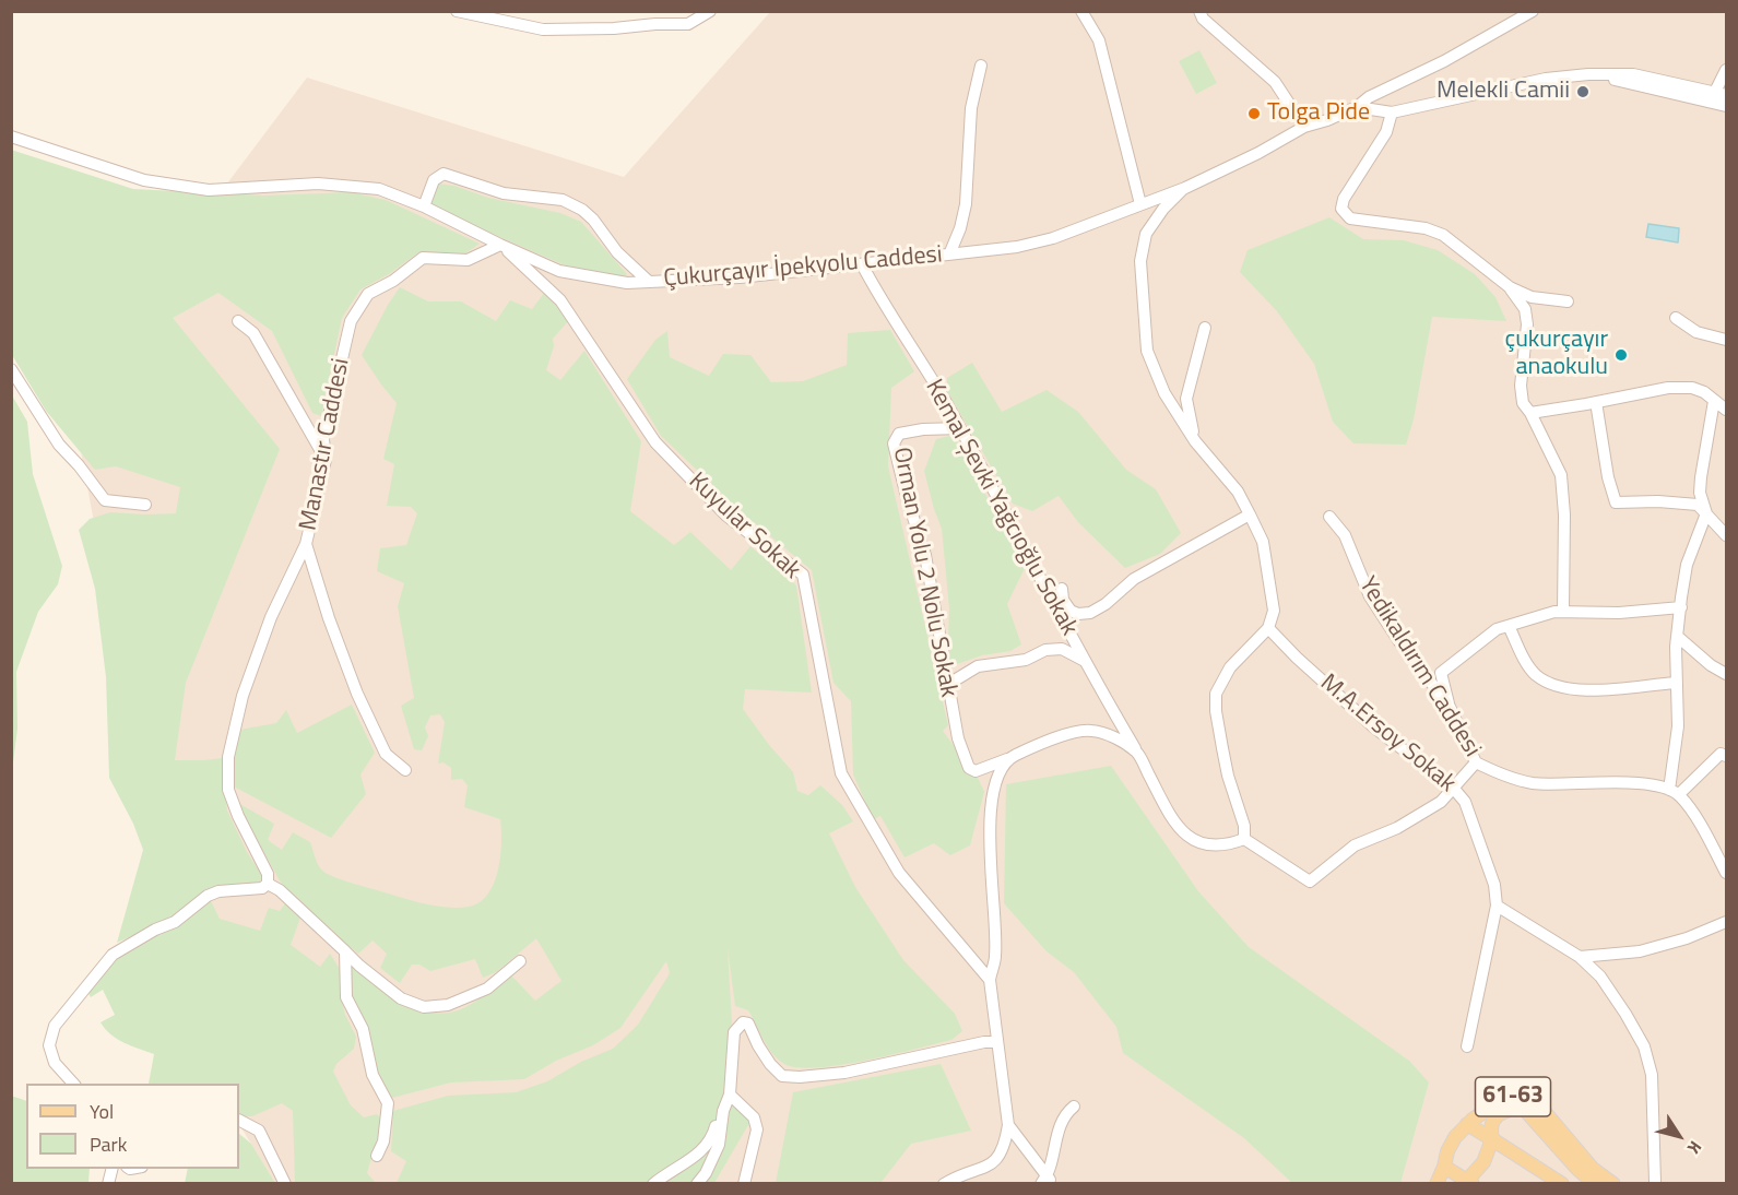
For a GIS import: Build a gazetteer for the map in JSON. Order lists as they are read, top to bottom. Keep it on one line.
{"streets":{"main road":["61-63"],"street":["Çukurçayır İpekyolu Caddesi","Manastır Caddesi","Kemal Şevki Yağcıoğlu Sokak","Kuyular Sokak","Orman Yolu 2 Nolu Sokak","Yedikaldırım Caddesi","M.A.Ersoy Sokak"]},"crossings":[["Çukurçayır İpekyolu Caddesi","Manastır Caddesi"],["Çukurçayır İpekyolu Caddesi","Kemal Şevki Yağcıoğlu Sokak"],["Çukurçayır İpekyolu Caddesi","Kuyular Sokak"],["Manastır Caddesi","Kuyular Sokak"],["Kemal Şevki Yağcıoğlu Sokak","Orman Yolu 2 Nolu Sokak"]],"places":["Melekli Camii","Tolga Pide","çukurçayır anaokulu"],"legend":["Yol","Park"],"north":"bottom right"}
